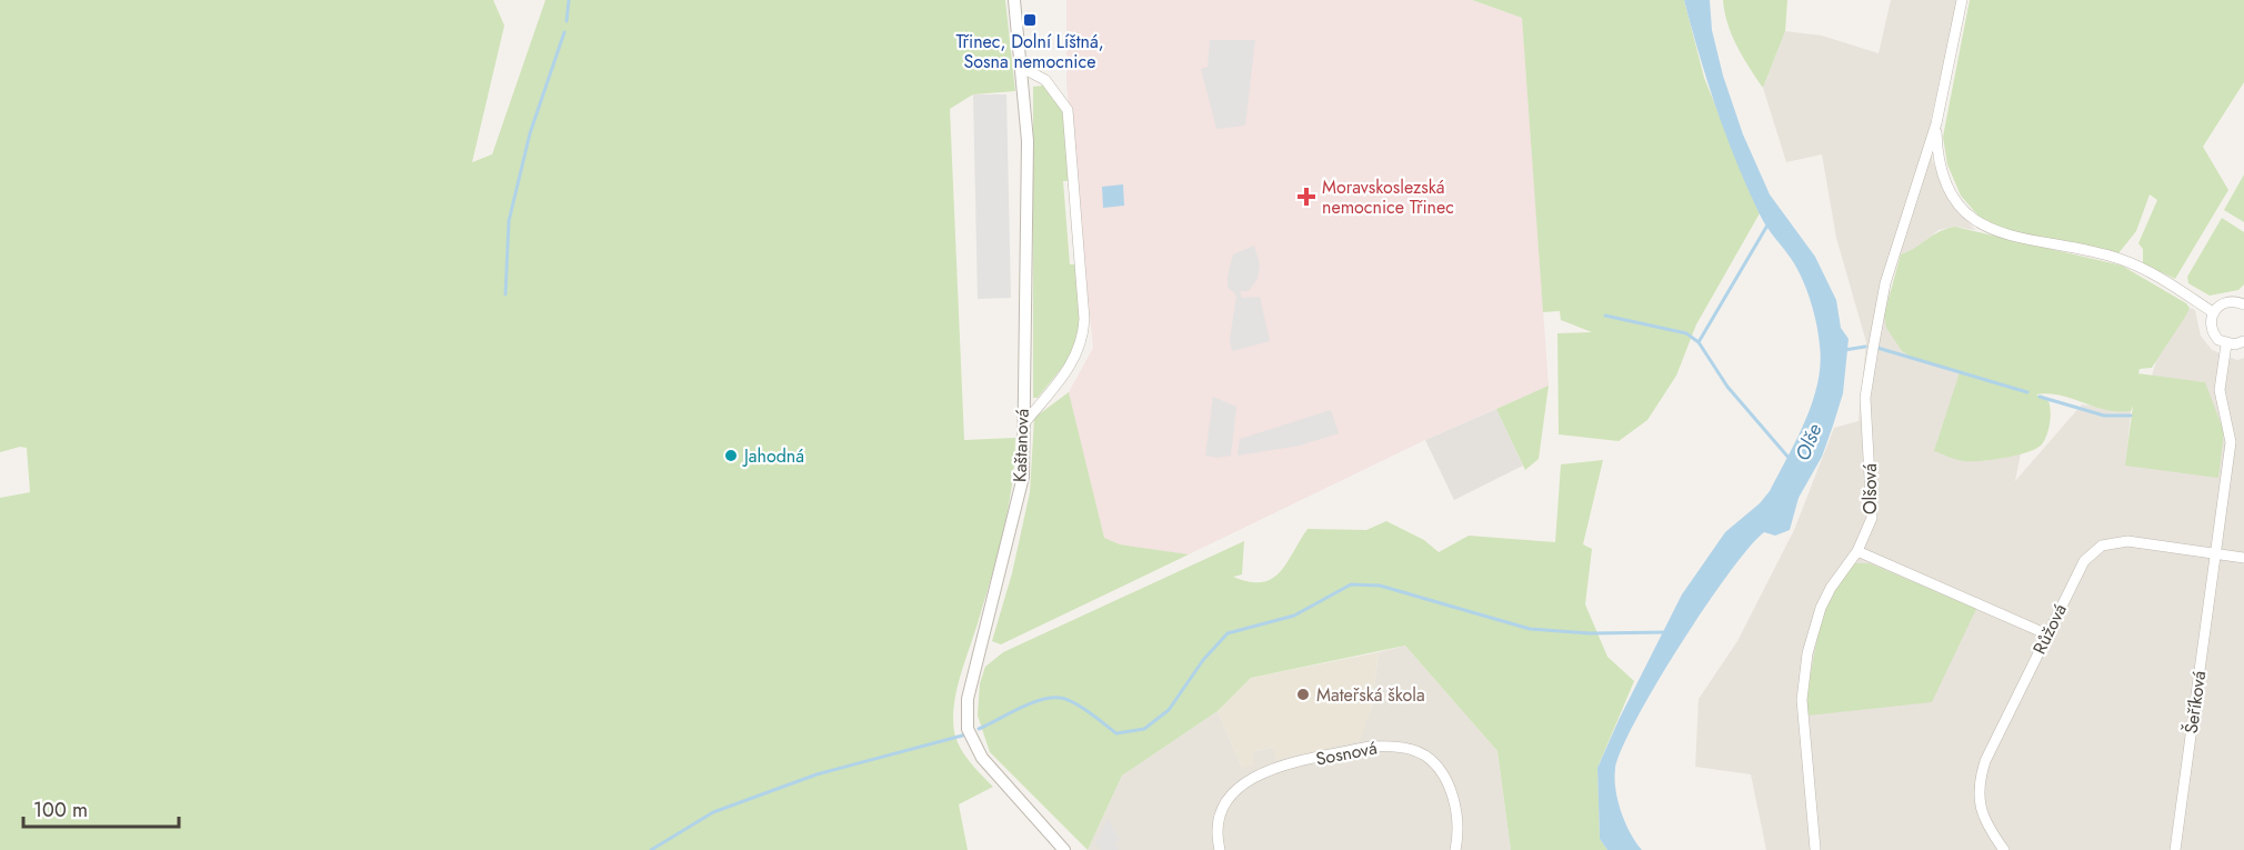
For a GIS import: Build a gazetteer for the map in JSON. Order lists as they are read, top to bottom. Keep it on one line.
{"streets":{"street":["Kaštanová","Olšová","Růžová","Šeříková","Sosnová"]},"crossings":[["Růžová","Šeříková"]],"water":["Olše"],"places":{"transit":["Třinec, Dolní Líštná, Sosna nemocnice"],"health":["Moravskoslezská nemocnice Třinec"],"other":["Jahodná","Mateřská škola"]},"scale_bar":"100 m"}
